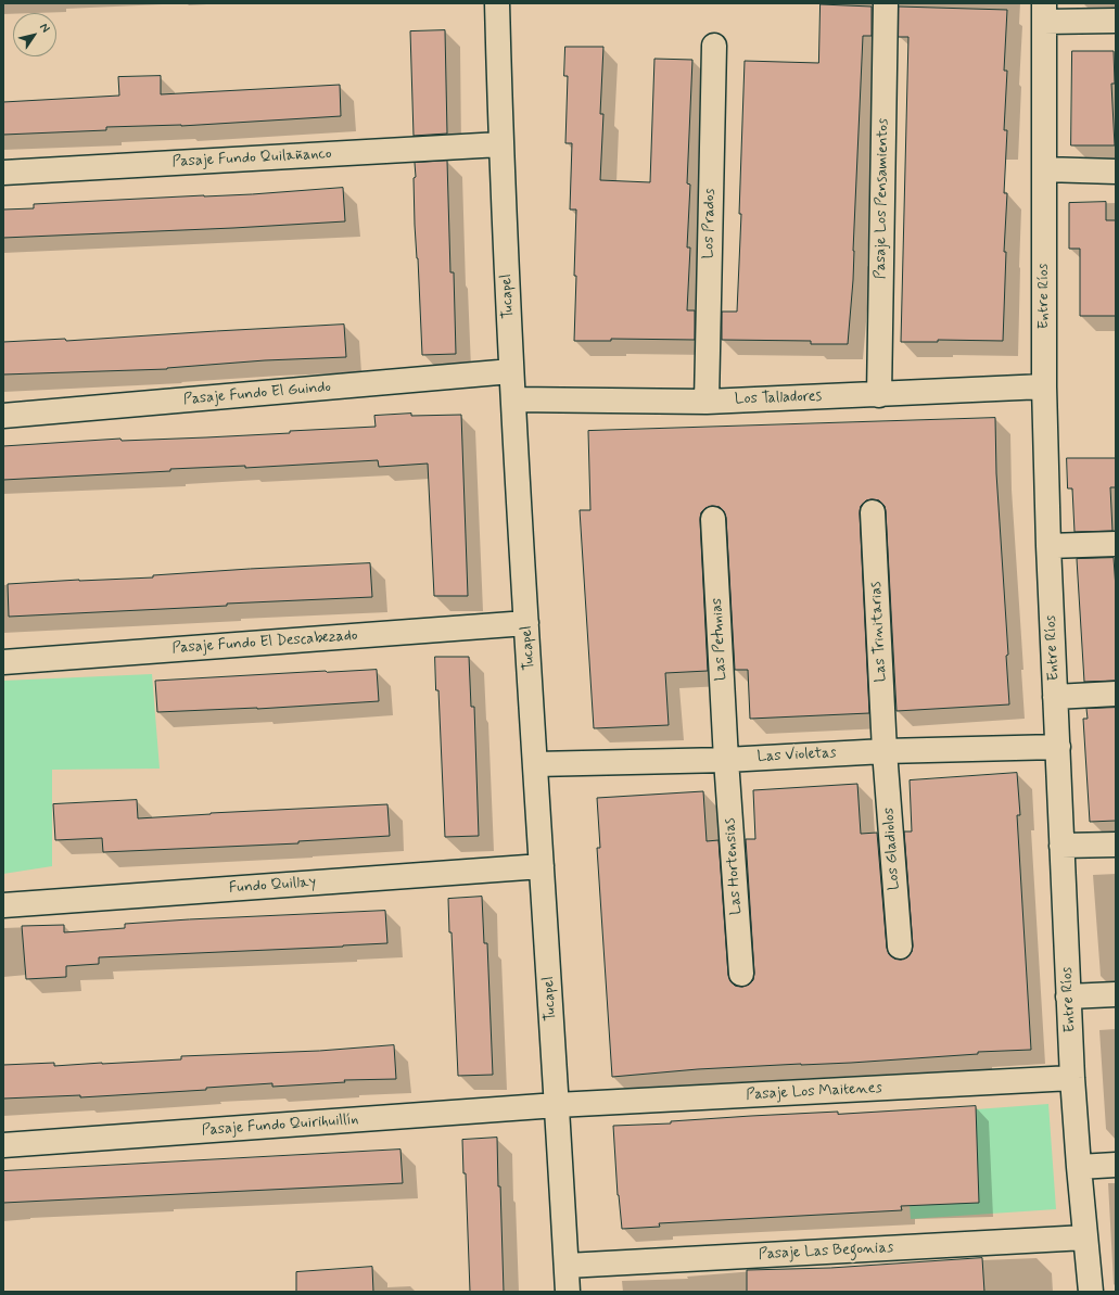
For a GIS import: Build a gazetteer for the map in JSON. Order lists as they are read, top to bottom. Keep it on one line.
{"streets":{"street":["Pasaje Fundo Quilañanco","Pasaje Los Pensamientos","Los Prados","Tucapel","Entre Ríos","Pasaje Fundo El Guindo","Los Talladores","Las Trinitarias","Las Petunias","Pasaje Fundo El Descabezado","Las Violetas","Los Gladiolos","Las Hortensias","Fundo Quillay","Pasaje Los Maitenes","Pasaje Fundo Quirihuillín","Pasaje Las Begonias"]},"crossings":[["Pasaje Fundo Quilañanco","Tucapel"],["Pasaje Los Pensamientos","Los Talladores"],["Los Prados","Los Talladores"],["Tucapel","Pasaje Fundo El Guindo"],["Tucapel","Los Talladores"],["Tucapel","Pasaje Fundo El Descabezado"],["Tucapel","Las Violetas"],["Tucapel","Fundo Quillay"],["Tucapel","Pasaje Los Maitenes"],["Tucapel","Pasaje Fundo Quirihuillín"],["Tucapel","Pasaje Las Begonias"],["Entre Ríos","Los Talladores"],["Entre Ríos","Las Violetas"],["Entre Ríos","Pasaje Los Maitenes"],["Entre Ríos","Pasaje Las Begonias"],["Las Trinitarias","Las Violetas"],["Las Trinitarias","Los Gladiolos"],["Las Petunias","Las Violetas"],["Las Petunias","Las Hortensias"],["Las Violetas","Los Gladiolos"],["Las Violetas","Las Hortensias"],["Pasaje Los Maitenes","Pasaje Fundo Quirihuillín"]],"north":"top right"}
